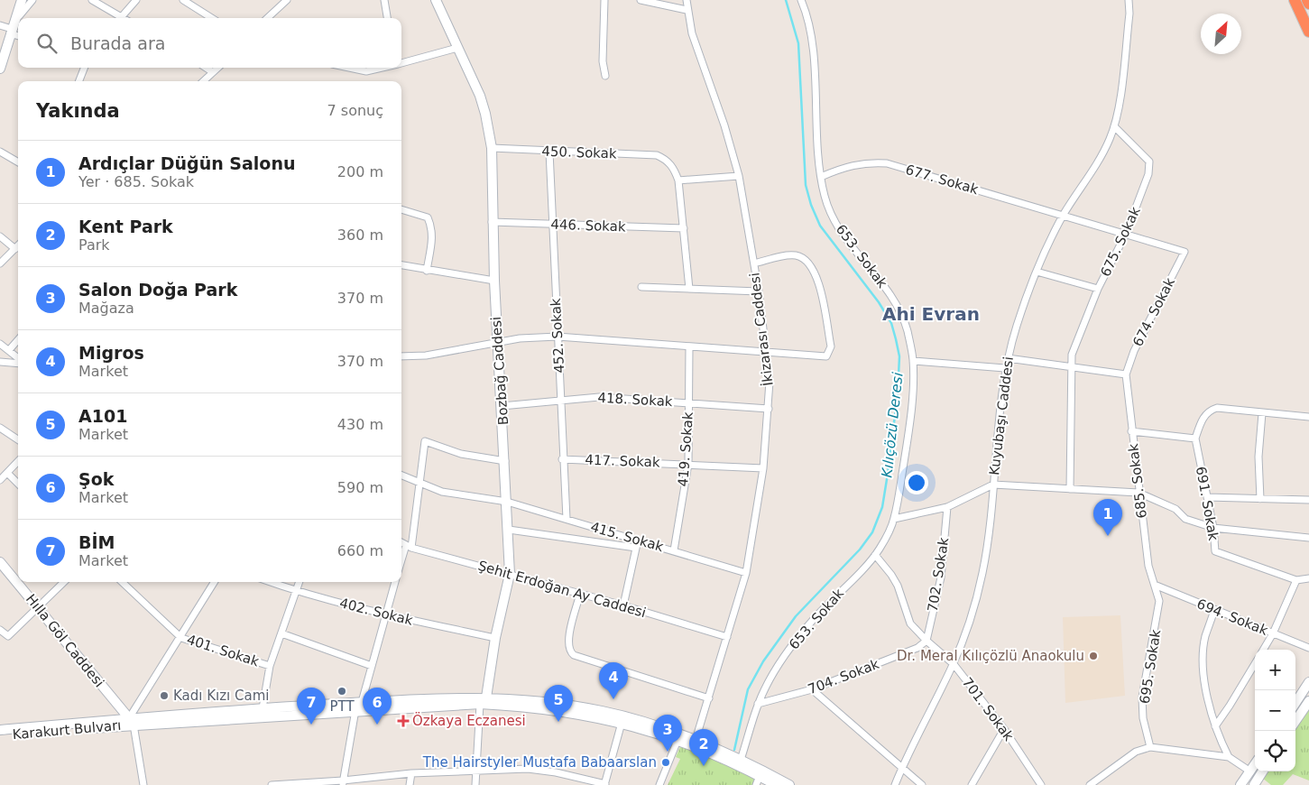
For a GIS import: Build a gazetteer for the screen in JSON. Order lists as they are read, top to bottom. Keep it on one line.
{"streets":{"main road":["Bozbağ Caddesi","Hılla Göl Caddesi","Karakurt Bulvarı"],"street":["450. Sokak","677. Sokak","446. Sokak","675. Sokak","653. Sokak","674. Sokak","İkizarası Caddesi","452. Sokak","418. Sokak","Kuyubaşı Caddesi","419. Sokak","417. Sokak","685. Sokak","691. Sokak","415. Sokak","702. Sokak","Şehit Erdoğan Ay Caddesi","402. Sokak","694. Sokak","401. Sokak","695. Sokak","704. Sokak","701. Sokak"]},"crossings":[["450. Sokak","452. Sokak"],["450. Sokak","Bozbağ Caddesi"],["677. Sokak","675. Sokak"],["677. Sokak","653. Sokak"],["677. Sokak","674. Sokak"],["677. Sokak","Kuyubaşı Caddesi"],["446. Sokak","452. Sokak"],["446. Sokak","Bozbağ Caddesi"],["675. Sokak","Kuyubaşı Caddesi"],["653. Sokak","704. Sokak"],["653. Sokak","701. Sokak"],["674. Sokak","685. Sokak"],["İkizarası Caddesi","418. Sokak"],["İkizarası Caddesi","417. Sokak"],["İkizarası Caddesi","415. Sokak"],["İkizarası Caddesi","Şehit Erdoğan Ay Caddesi"],["452. Sokak","418. Sokak"],["452. Sokak","417. Sokak"],["452. Sokak","415. Sokak"],["Bozbağ Caddesi","418. Sokak"],["Bozbağ Caddesi","415. Sokak"],["Bozbağ Caddesi","Şehit Erdoğan Ay Caddesi"],["Bozbağ Caddesi","402. Sokak"],["418. Sokak","419. Sokak"],["Kuyubaşı Caddesi","701. Sokak"],["419. Sokak","417. Sokak"],["419. Sokak","415. Sokak"],["685. Sokak","694. Sokak"],["685. Sokak","695. Sokak"],["702. Sokak","704. Sokak"],["702. Sokak","701. Sokak"],["694. Sokak","695. Sokak"],["Hılla Göl Caddesi","Karakurt Bulvarı"],["704. Sokak","701. Sokak"]],"districts":["Ahi Evran"],"water":["Kılıçözü Deresi"],"places":{"other":["Dr. Meral Kılıçözlü Anaokulu","PTT","Kadı Kızı Cami","The Hairstyler Mustafa Babaarslan"],"health":["Özkaya Eczanesi"]},"north":"top right","page":{"search":"Burada ara","heading":["Yakında","7 sonuç"],"list":[{"mark":"1","name":"Ardıçlar Düğün Salonu","note":"Yer · 685. Sokak","value":"200 m"},{"mark":"2","name":"Kent Park","note":"Park","value":"360 m"},{"mark":"3","name":"Salon Doğa Park","note":"Mağaza","value":"370 m"},{"mark":"4","name":"Migros","note":"Market","value":"370 m"},{"mark":"5","name":"A101","note":"Market","value":"430 m"},{"mark":"6","name":"Şok","note":"Market","value":"590 m"},{"mark":"7","name":"BİM","note":"Market","value":"660 m"}],"pins":["1","4","5","6","7","3","2"],"map_buttons":["+","−"]}}
